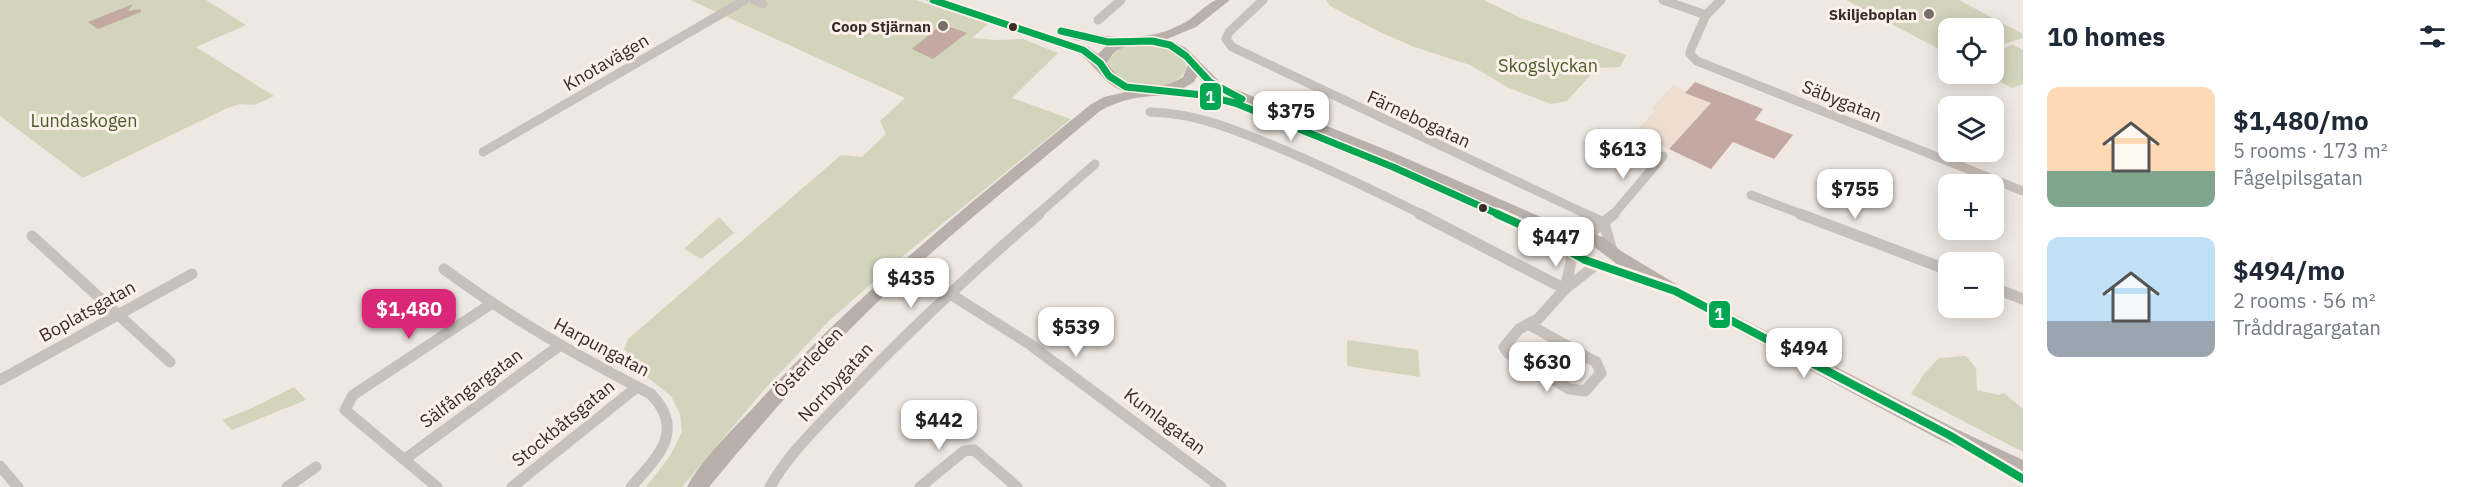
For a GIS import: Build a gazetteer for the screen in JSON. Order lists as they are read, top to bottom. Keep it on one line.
{"streets":{"main road":["Österleden"],"street":["Knotavägen","Säbygatan","Färnebogatan","Boplatsgatan","Harpungatan","Norrbygatan","Sälfångargatan","Kumlagatan","Stockbåtsgatan"]},"crossings":[["Harpungatan","Sälfångargatan"],["Harpungatan","Stockbåtsgatan"],["Österleden","Kumlagatan"],["Norrbygatan","Kumlagatan"]],"parks":["Skogslyckan","Lundaskogen"],"places":["Skiljeboplan","Coop Stjärnan"],"lines":["transit line 1"],"page":{"heading":"10 homes","map_buttons":["+","−"],"list":[{"name":"$1,480/mo","note":"5 rooms · 173 m² · Fågelpilsgatan"},{"name":"$494/mo","note":"2 rooms · 56 m² · Tråddragargatan"}],"price":["$375","$613","$755","$447","$435","$1,480","$539","$494","$630","$442"]}}
